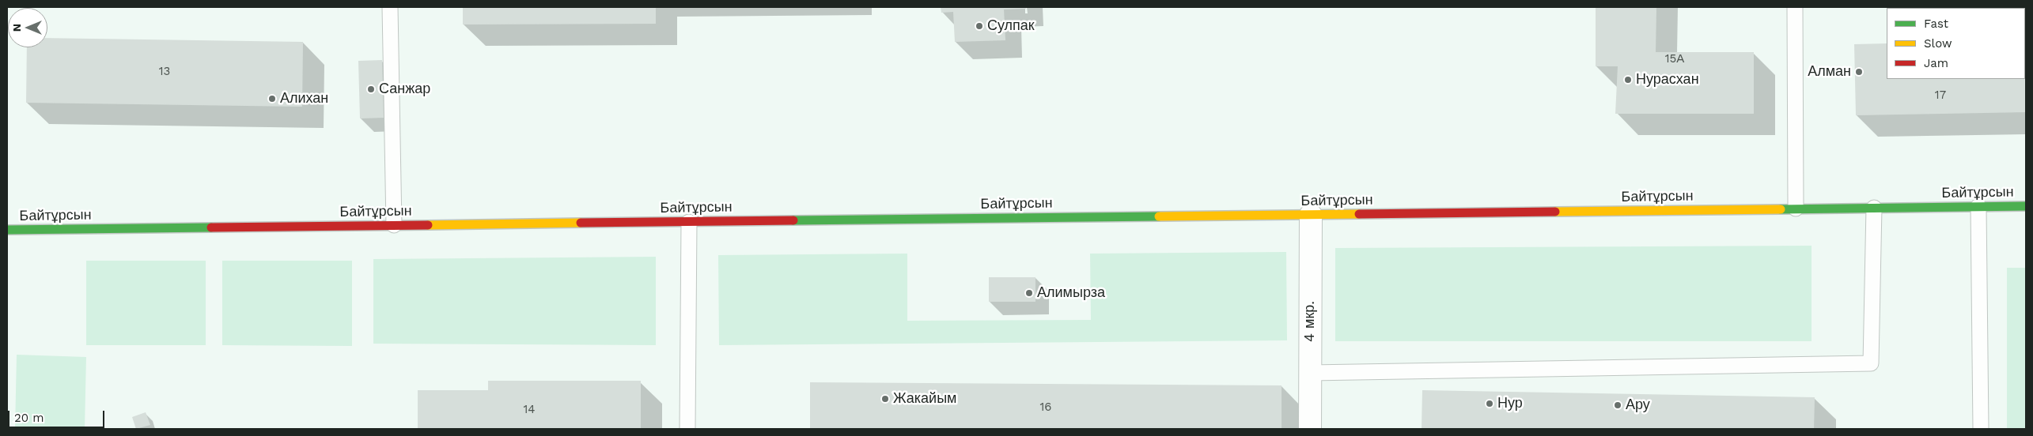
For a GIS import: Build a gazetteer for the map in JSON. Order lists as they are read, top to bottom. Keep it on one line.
{"streets":{"street":["Байтұрсын","4 мкр."]},"crossings":[["Байтұрсын","4 мкр."]],"places":["Сулпак","Алман","Нурасхан","Санжар","Алихан","Алимырза","Жакайым","Нур","Ару"],"house_numbers":["15А","13","17","16","14"],"legend":["Fast","Slow","Jam"],"scale_bar":"20 m","north":"left"}
